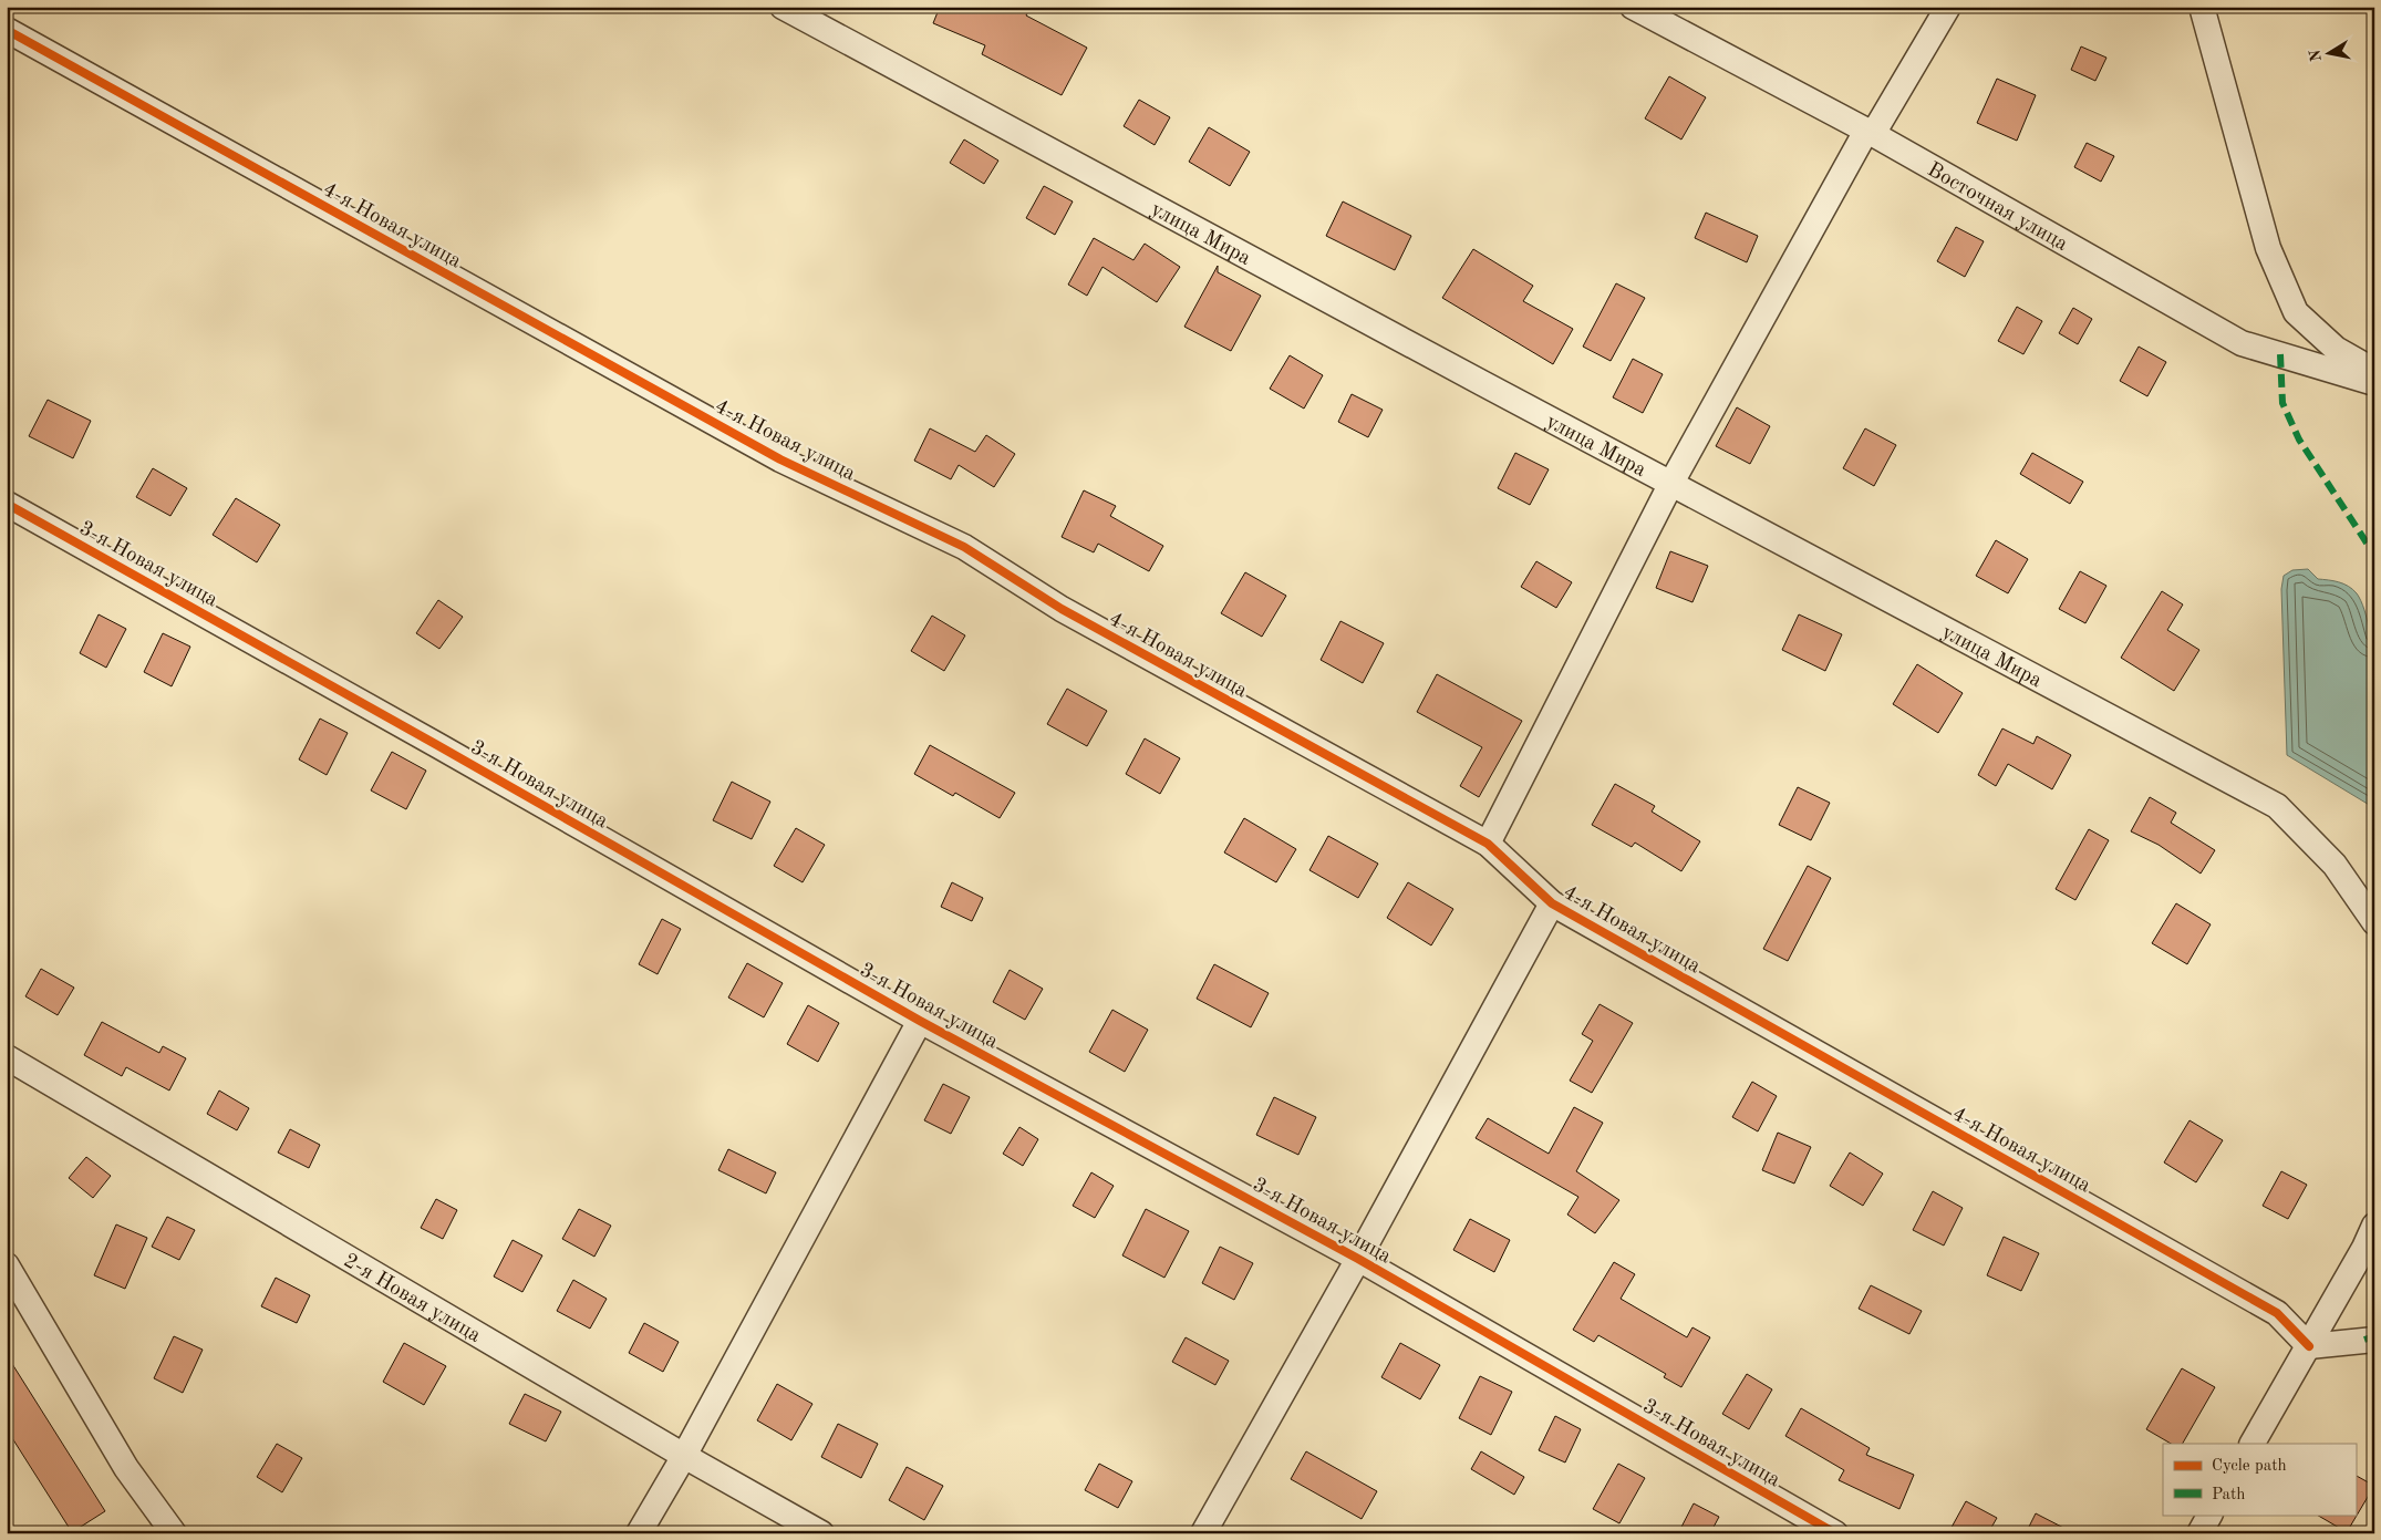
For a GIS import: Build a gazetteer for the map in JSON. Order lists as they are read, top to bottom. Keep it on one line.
{"streets":{"street":["Восточная улица","4-я Новая улица","улица Мира","3-я Новая улица","2-я Новая улица"]},"legend":["Cycle path","Path"],"north":"left"}
